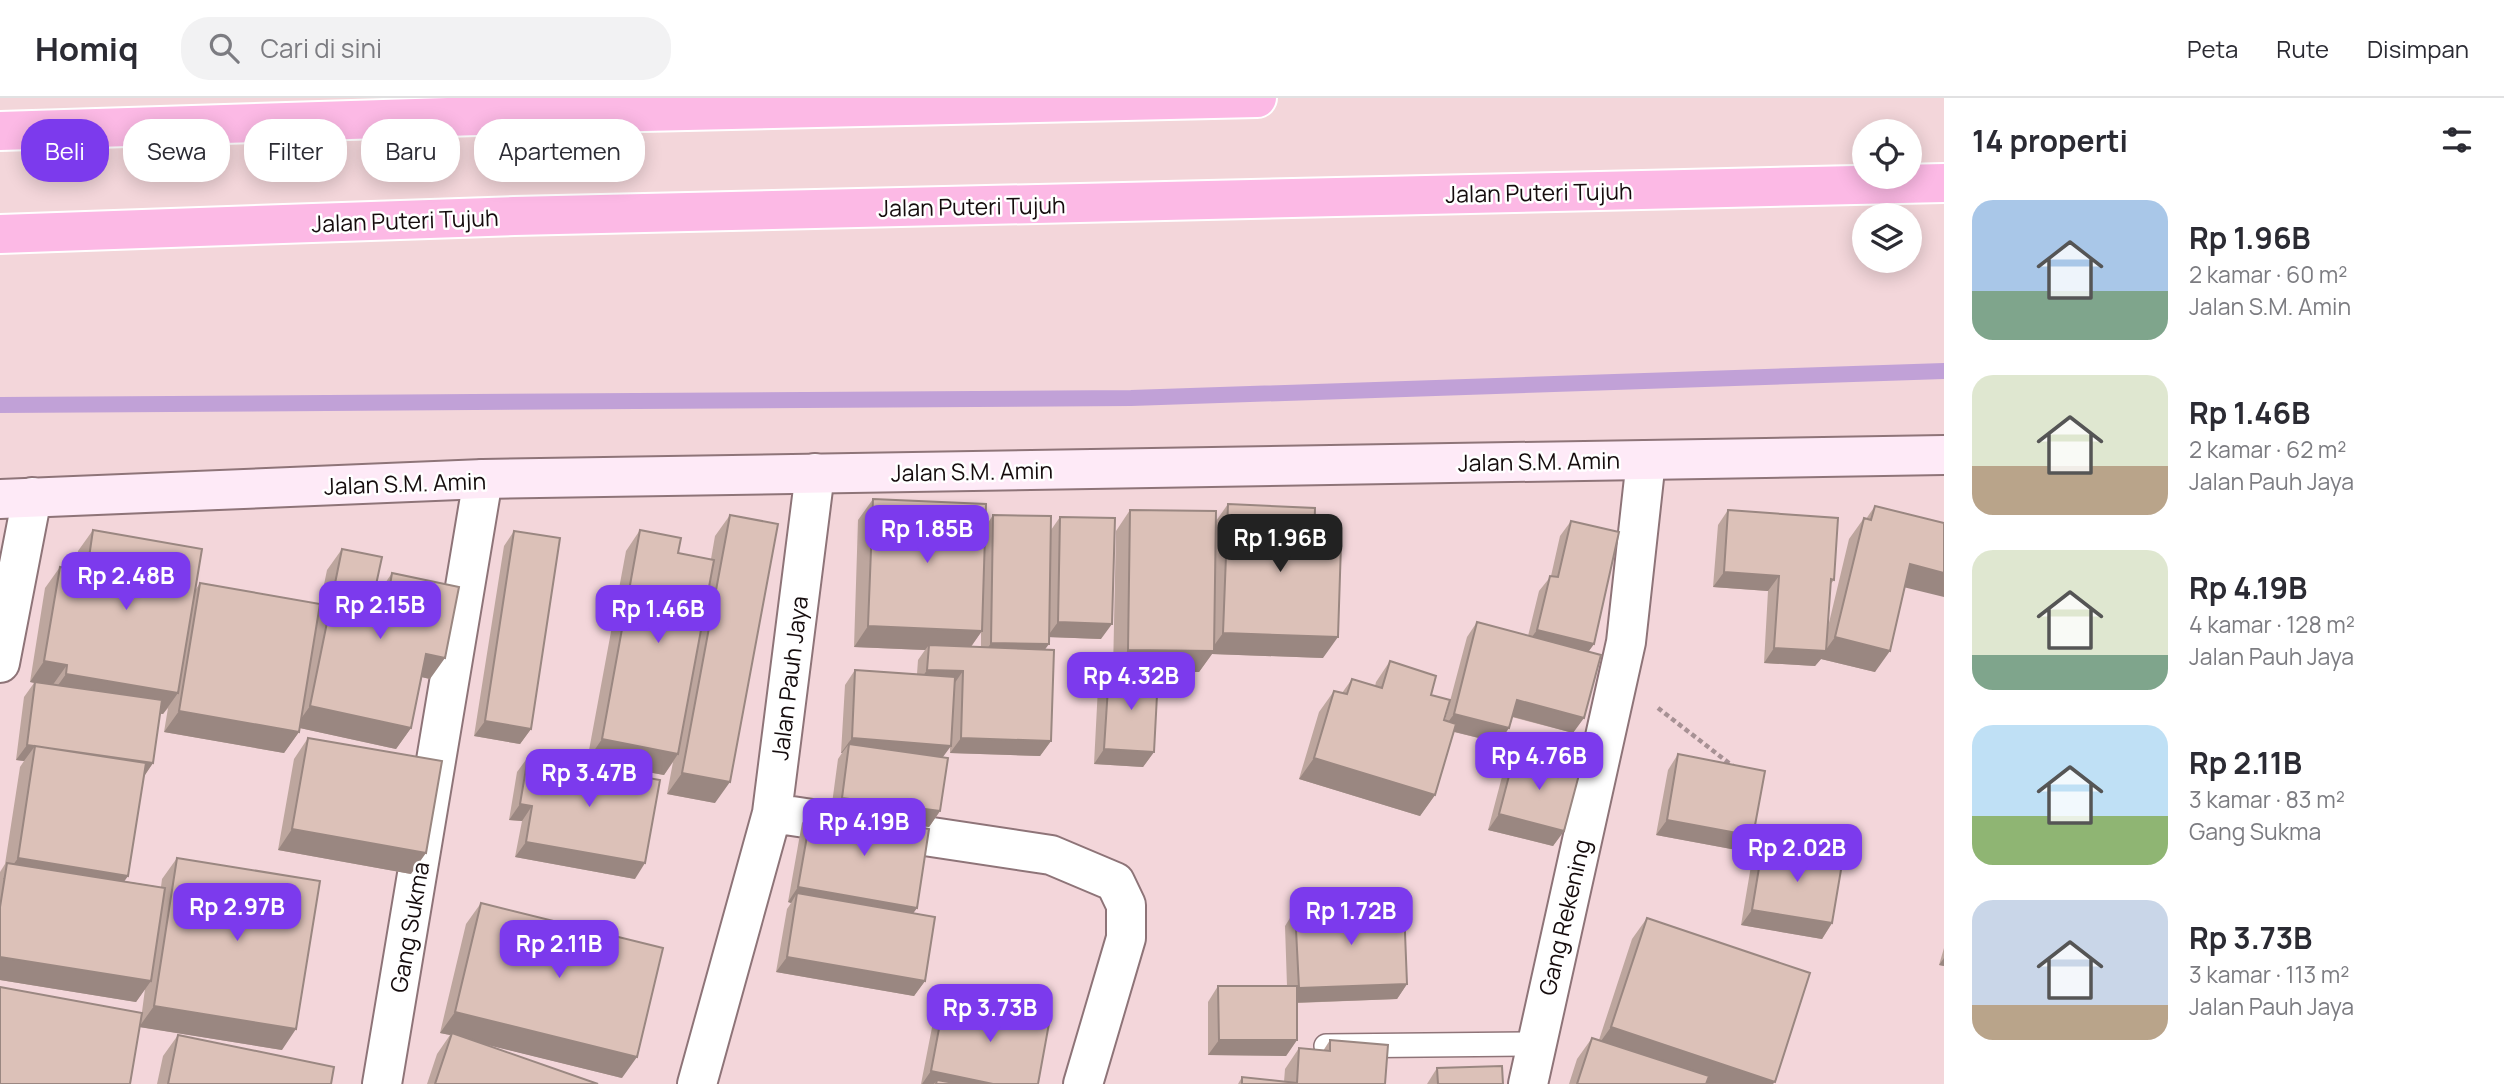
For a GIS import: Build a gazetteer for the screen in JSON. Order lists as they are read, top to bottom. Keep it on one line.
{"streets":{"highway":["Jalan Puteri Tujuh"],"street":["Jalan S.M. Amin","Jalan Pauh Jaya","Gang Rekening","Gang Sukma"]},"crossings":[["Jalan S.M. Amin","Jalan Pauh Jaya"],["Jalan S.M. Amin","Gang Rekening"],["Jalan S.M. Amin","Gang Sukma"]],"page":{"header":"Homiq","search":"Cari di sini","nav":["Peta","Rute","Disimpan"],"heading":"14 properti","chip":["Beli","Sewa","Filter","Baru","Apartemen"],"list":[{"name":"Rp 1.96B","note":"2 kamar · 60 m² · Jalan S.M. Amin"},{"name":"Rp 1.46B","note":"2 kamar · 62 m² · Jalan Pauh Jaya"},{"name":"Rp 4.19B","note":"4 kamar · 128 m² · Jalan Pauh Jaya"},{"name":"Rp 2.11B","note":"3 kamar · 83 m² · Gang Sukma"},{"name":"Rp 3.73B","note":"3 kamar · 113 m² · Jalan Pauh Jaya"}],"price":["Rp 1.85B","Rp 1.96B","Rp 2.48B","Rp 2.15B","Rp 1.46B","Rp 4.32B","Rp 4.76B","Rp 3.47B","Rp 4.19B","Rp 2.02B","Rp 2.97B","Rp 1.72B","Rp 2.11B","Rp 3.73B"]}}
